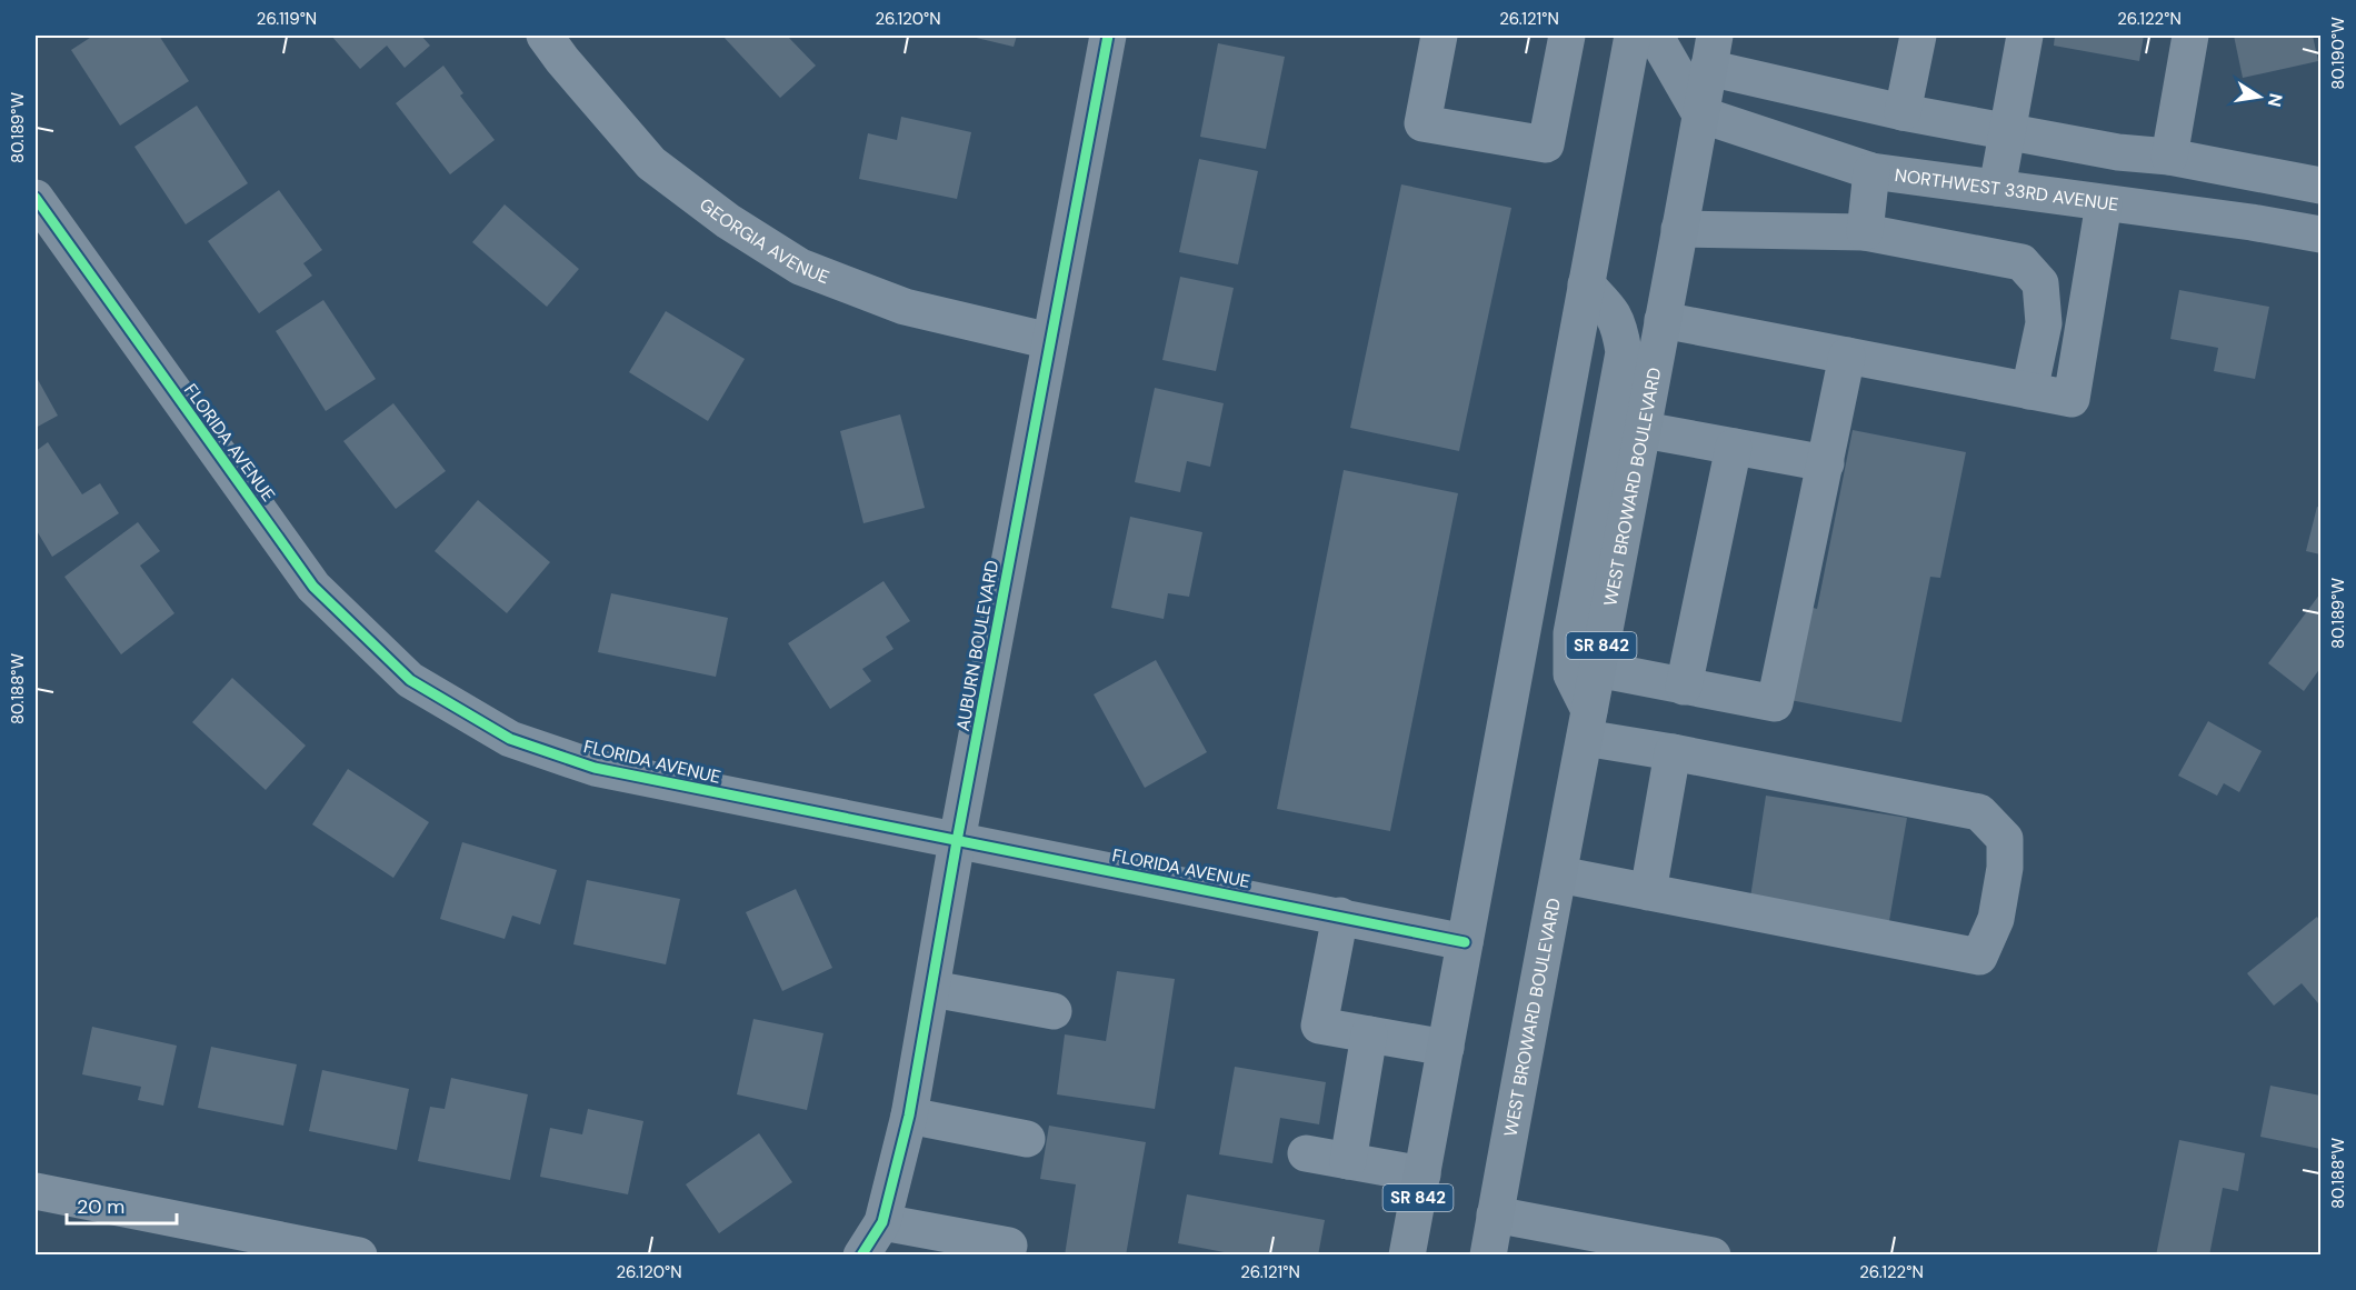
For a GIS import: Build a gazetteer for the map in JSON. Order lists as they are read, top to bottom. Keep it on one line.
{"streets":{"main road":["WEST BROWARD BOULEVARD","SR 842"],"street":["NORTHWEST 33RD AVENUE","GEORGIA AVENUE","FLORIDA AVENUE","AUBURN BOULEVARD"]},"crossings":[["NORTHWEST 33RD AVENUE","WEST BROWARD BOULEVARD"],["GEORGIA AVENUE","AUBURN BOULEVARD"],["FLORIDA AVENUE","AUBURN BOULEVARD"],["FLORIDA AVENUE","SR 842"]],"scale_bar":"20 m","north":"right","coordinates":["26.119°N","26.120°N","26.121°N","26.122°N","80.190°W","80.189°W","80.188°W"]}
